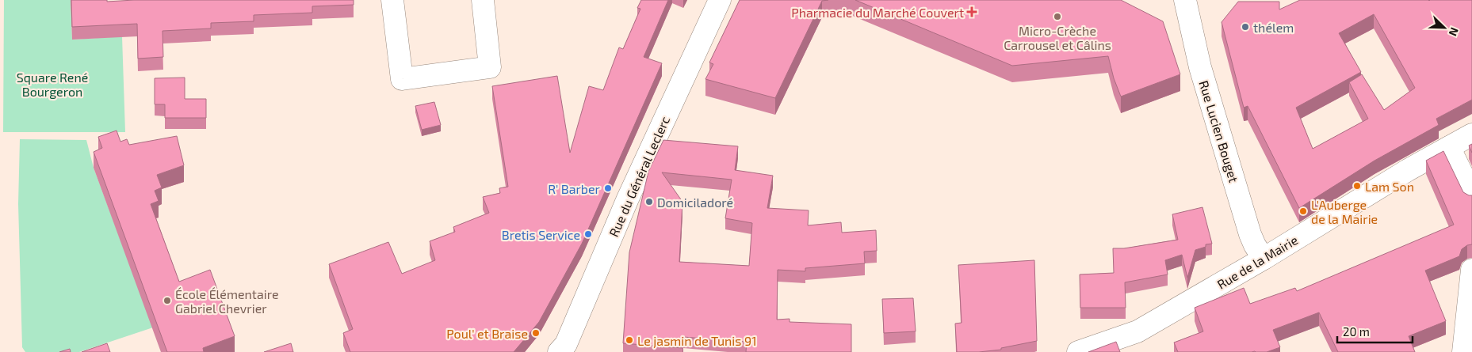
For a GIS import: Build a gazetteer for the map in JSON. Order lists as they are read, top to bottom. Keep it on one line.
{"streets":{"street":["Rue Lucien Bouget","Rue du Général Leclerc","Rue de la Mairie"]},"crossings":[["Rue Lucien Bouget","Rue de la Mairie"]],"parks":["Square René Bourgeron"],"places":{"health":["Pharmacie du Marché Couvert"],"other":["Micro-Crèche Carrousel et Câlins","thélem","Lam Son","R' Barber","Domiciladoré","L'Auberge de la Mairie","Bretis Service","École Élémentaire Gabriel Chevrier","Poul' et Braise","Le jasmin de Tunis 91"]},"scale_bar":"20 m","north":"bottom right"}
